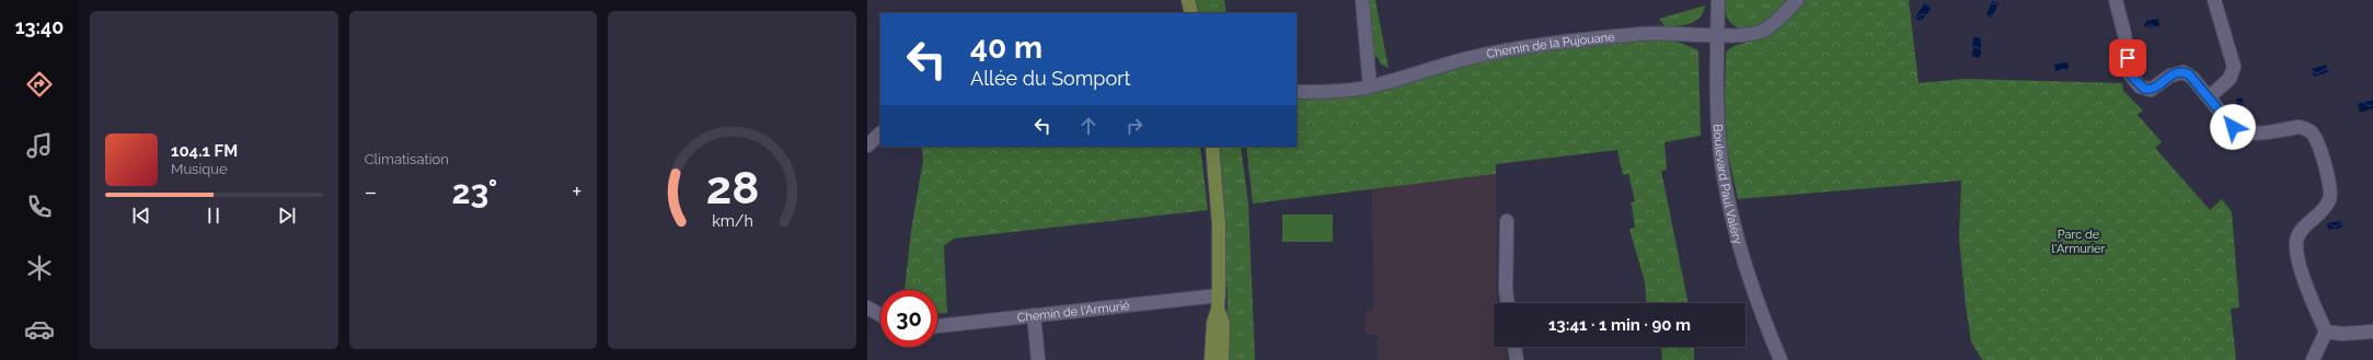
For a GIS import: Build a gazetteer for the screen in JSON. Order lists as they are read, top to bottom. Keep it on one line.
{"streets":{"street":["Chemin de la Pujouane","Boulevard Paul Valéry","Chemin de l'Armurié"]},"crossings":[["Chemin de la Pujouane","Boulevard Paul Valéry"]],"parks":["Parc de l'Armurier"],"page":{"tabs":"13:40","tile":"Climatisation","turn":["40 m","Allée du Somport"],"song":["104.1 FM","Musique"],"heat":["−","23°","+"],"limit":"30","trip":"13:41 · 1 min · 90 m","gauge":["28","km/h"]}}
